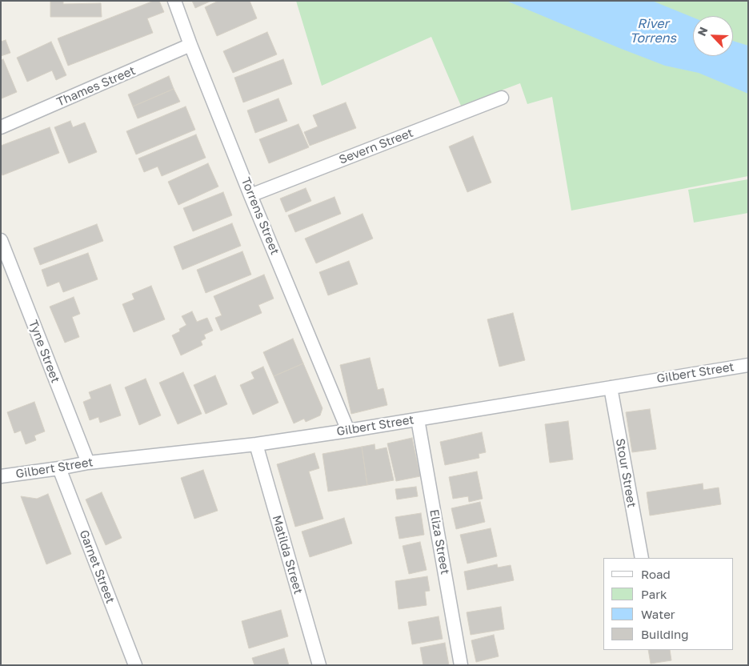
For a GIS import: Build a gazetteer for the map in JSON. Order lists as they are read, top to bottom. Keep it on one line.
{"streets":{"street":["Thames Street","Severn Street","Torrens Street","Tyne Street","Gilbert Street","Stour Street","Eliza Street","Matilda Street","Garnet Street"]},"crossings":[["Thames Street","Torrens Street"],["Severn Street","Torrens Street"],["Torrens Street","Gilbert Street"],["Tyne Street","Gilbert Street"],["Gilbert Street","Stour Street"],["Gilbert Street","Eliza Street"],["Gilbert Street","Matilda Street"],["Gilbert Street","Garnet Street"]],"water":["River Torrens"],"legend":["Road","Park","Water","Building"],"north":"top left"}
